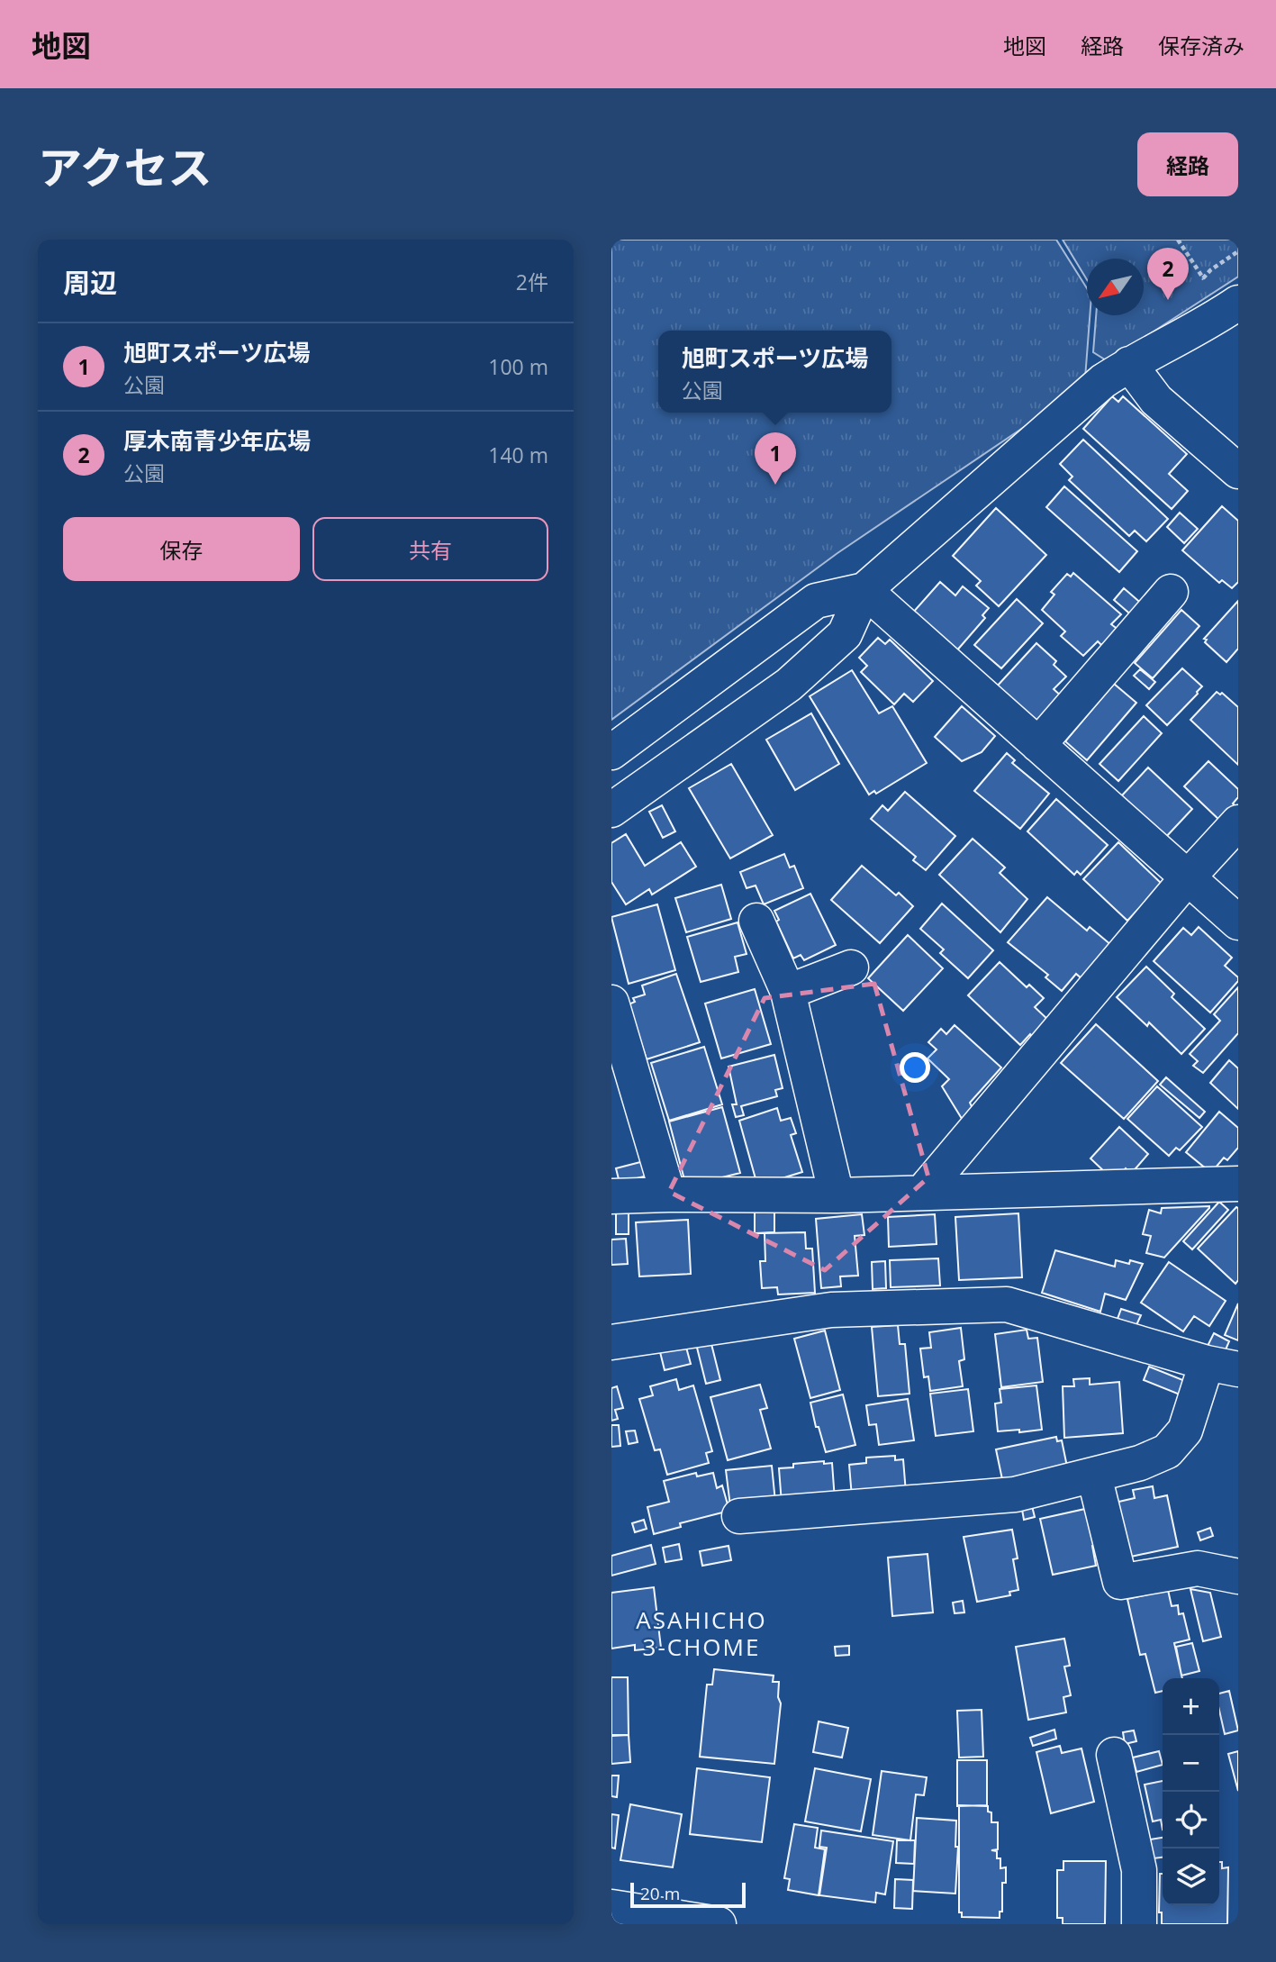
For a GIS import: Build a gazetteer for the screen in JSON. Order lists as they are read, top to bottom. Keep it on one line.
{"districts":["ASAHICHO 3-CHOME"],"scale_bar":"20 m","north":"bottom left","page":{"header":"地図","nav":["地図","経路","保存済み"],"title":"アクセス","buttons":["経路",["保存","共有"]],"heading":["周辺","2件"],"pins":["2","1"],"list":[{"mark":"1","name":"旭町スポーツ広場","note":"公園","value":"100 m"},{"mark":"2","name":"厚木南青少年広場","note":"公園","value":"140 m"}],"popup":["旭町スポーツ広場","公園"],"map_buttons":["+","−"],"scale":"20 m"}}
